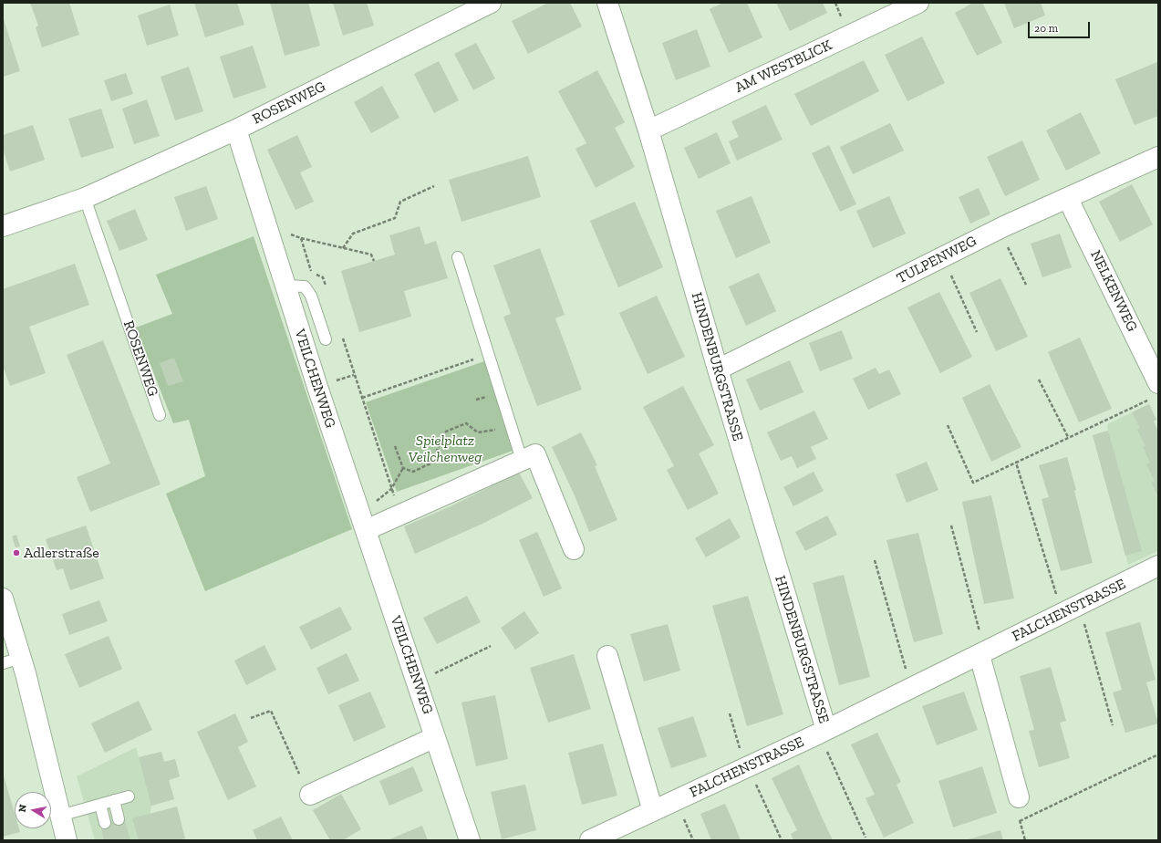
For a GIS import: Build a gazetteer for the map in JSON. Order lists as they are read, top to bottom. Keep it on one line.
{"streets":{"street":["AM WESTBLICK","ROSENWEG","TULPENWEG","NELKENWEG","HINDENBURGSTRASSE","VEILCHENWEG","FALCHENSTRASSE"]},"crossings":[["AM WESTBLICK","HINDENBURGSTRASSE"],["ROSENWEG","VEILCHENWEG"],["TULPENWEG","NELKENWEG"],["TULPENWEG","HINDENBURGSTRASSE"],["HINDENBURGSTRASSE","FALCHENSTRASSE"]],"parks":["Spielplatz Veilchenweg"],"places":["Adlerstraße"],"scale_bar":"20 m","north":"left"}
